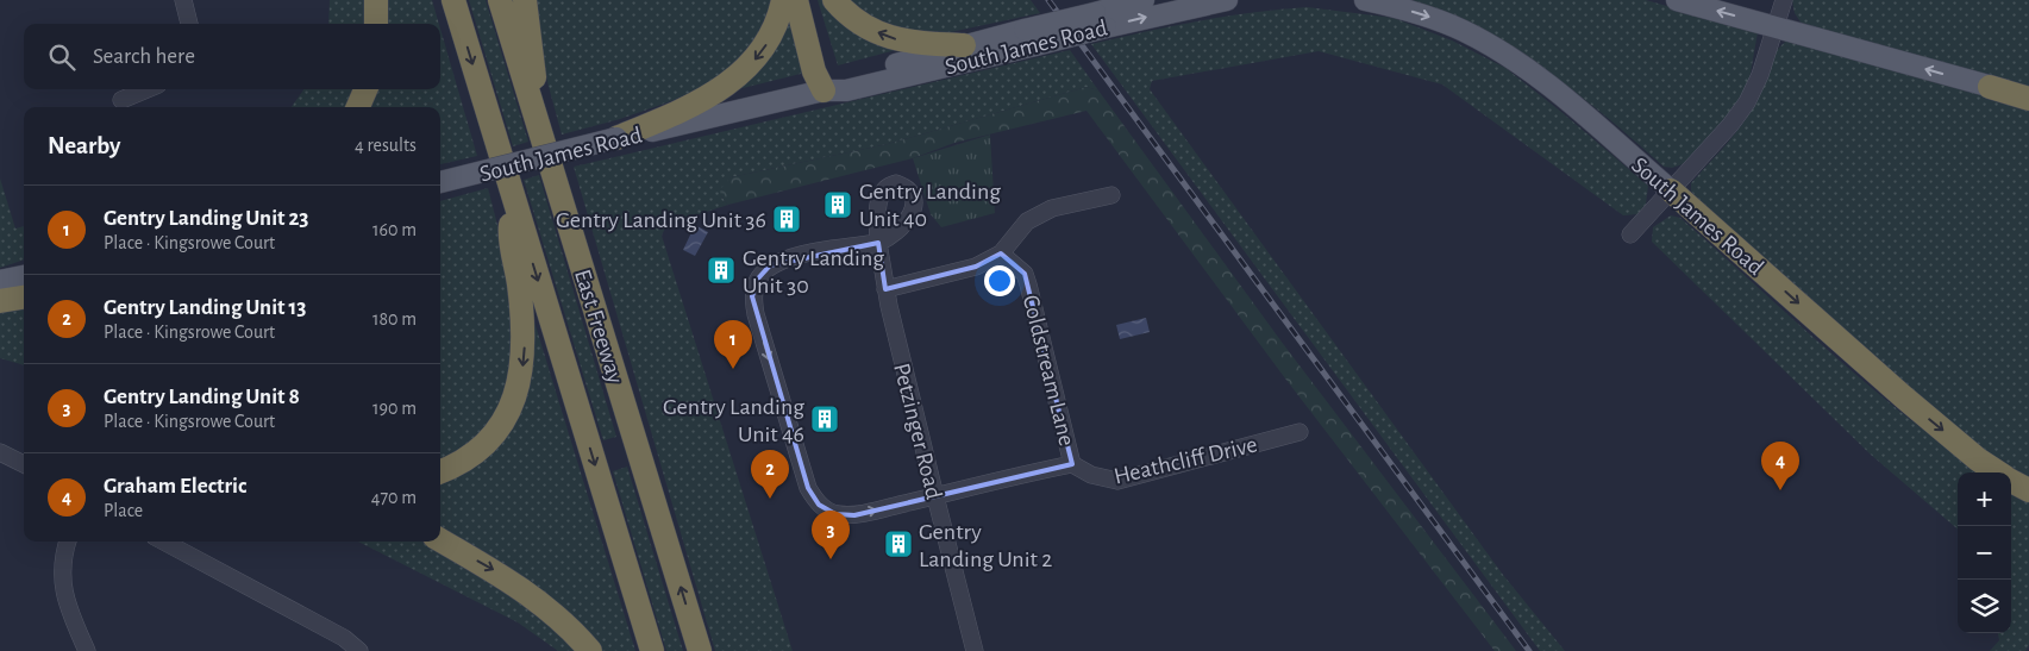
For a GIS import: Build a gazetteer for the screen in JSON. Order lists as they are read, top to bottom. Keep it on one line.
{"streets":{"highway":["South James Road","East Freeway"],"street":["Coldstream Lane","Petzinger Road","Heathcliff Drive"]},"crossings":[["Coldstream Lane","Heathcliff Drive"]],"one_way":["South James Road"],"places":{"building":["Gentry Landing Unit 40","Gentry Landing Unit 36","Gentry Landing Unit 30","Gentry Landing Unit 46","Gentry Landing Unit 2"]},"page":{"search":"Search here","heading":["Nearby","4 results"],"list":[{"mark":"1","name":"Gentry Landing Unit 23","note":"Place · Kingsrowe Court","value":"160 m"},{"mark":"2","name":"Gentry Landing Unit 13","note":"Place · Kingsrowe Court","value":"180 m"},{"mark":"3","name":"Gentry Landing Unit 8","note":"Place · Kingsrowe Court","value":"190 m"},{"mark":"4","name":"Graham Electric","note":"Place","value":"470 m"}],"pins":["1","4","2","3"],"map_buttons":["+","−"]}}
